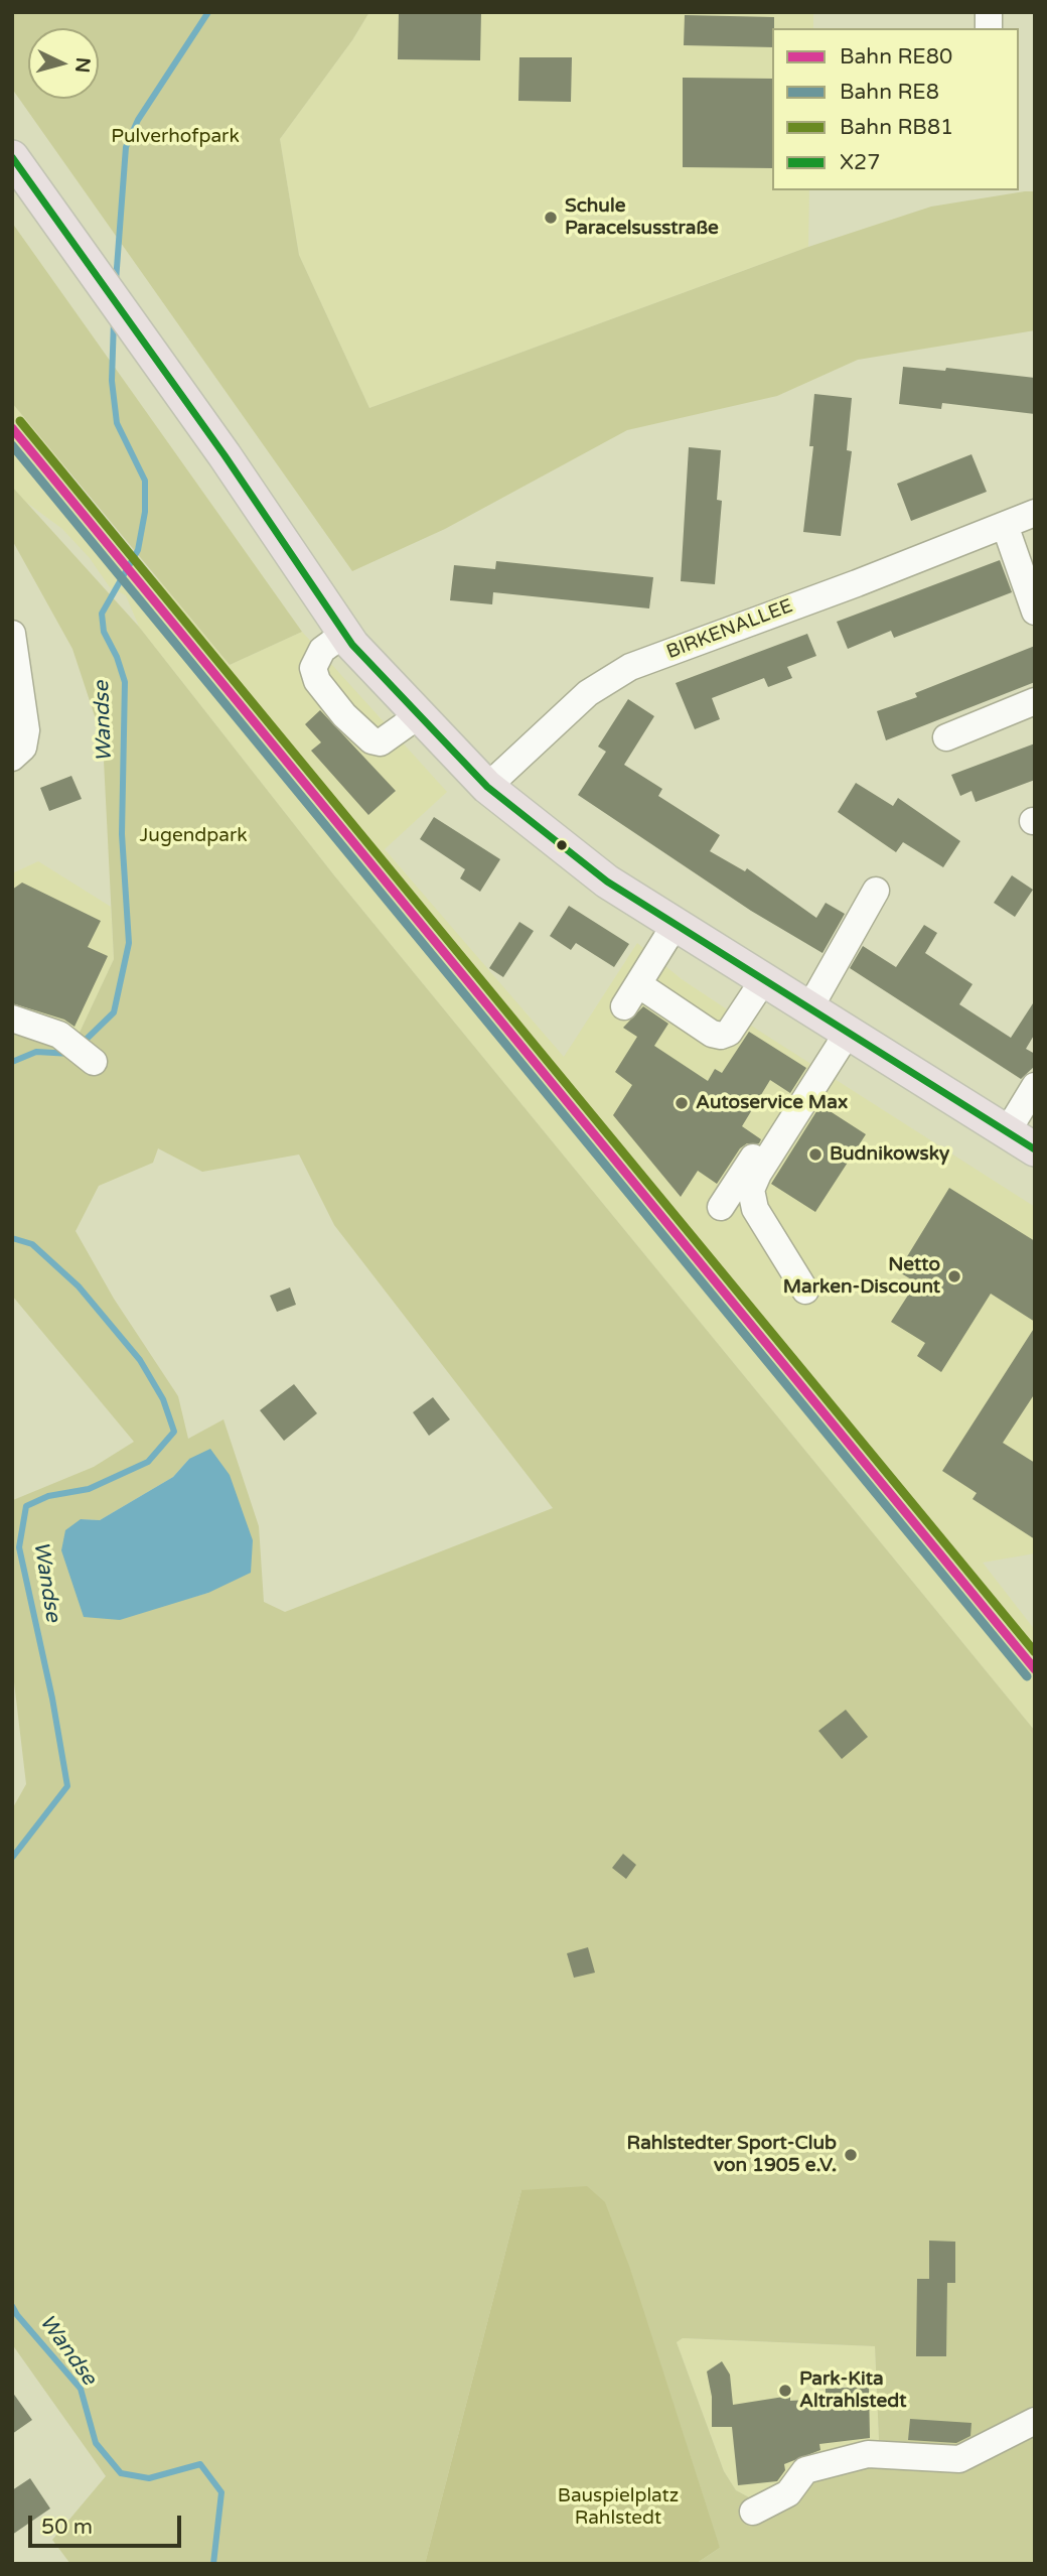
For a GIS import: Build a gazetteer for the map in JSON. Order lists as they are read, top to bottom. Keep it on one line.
{"streets":{"street":["BIRKENALLEE"]},"water":["Wandse"],"parks":["Pulverhofpark","Jugendpark","Bauspielplatz Rahlstedt"],"places":["Schule Paracelsusstraße","Autoservice Max","Budnikowsky","Netto Marken-Discount","Rahlstedter Sport-Club von 1905 e.V.","Park-Kita Altrahlstedt"],"lines":["transit line X27","rail line RB81","rail line RE80","rail line RE8"],"legend":["Bahn RE80","Bahn RE8","Bahn RB81","X27"],"scale_bar":"50 m","north":"right"}
